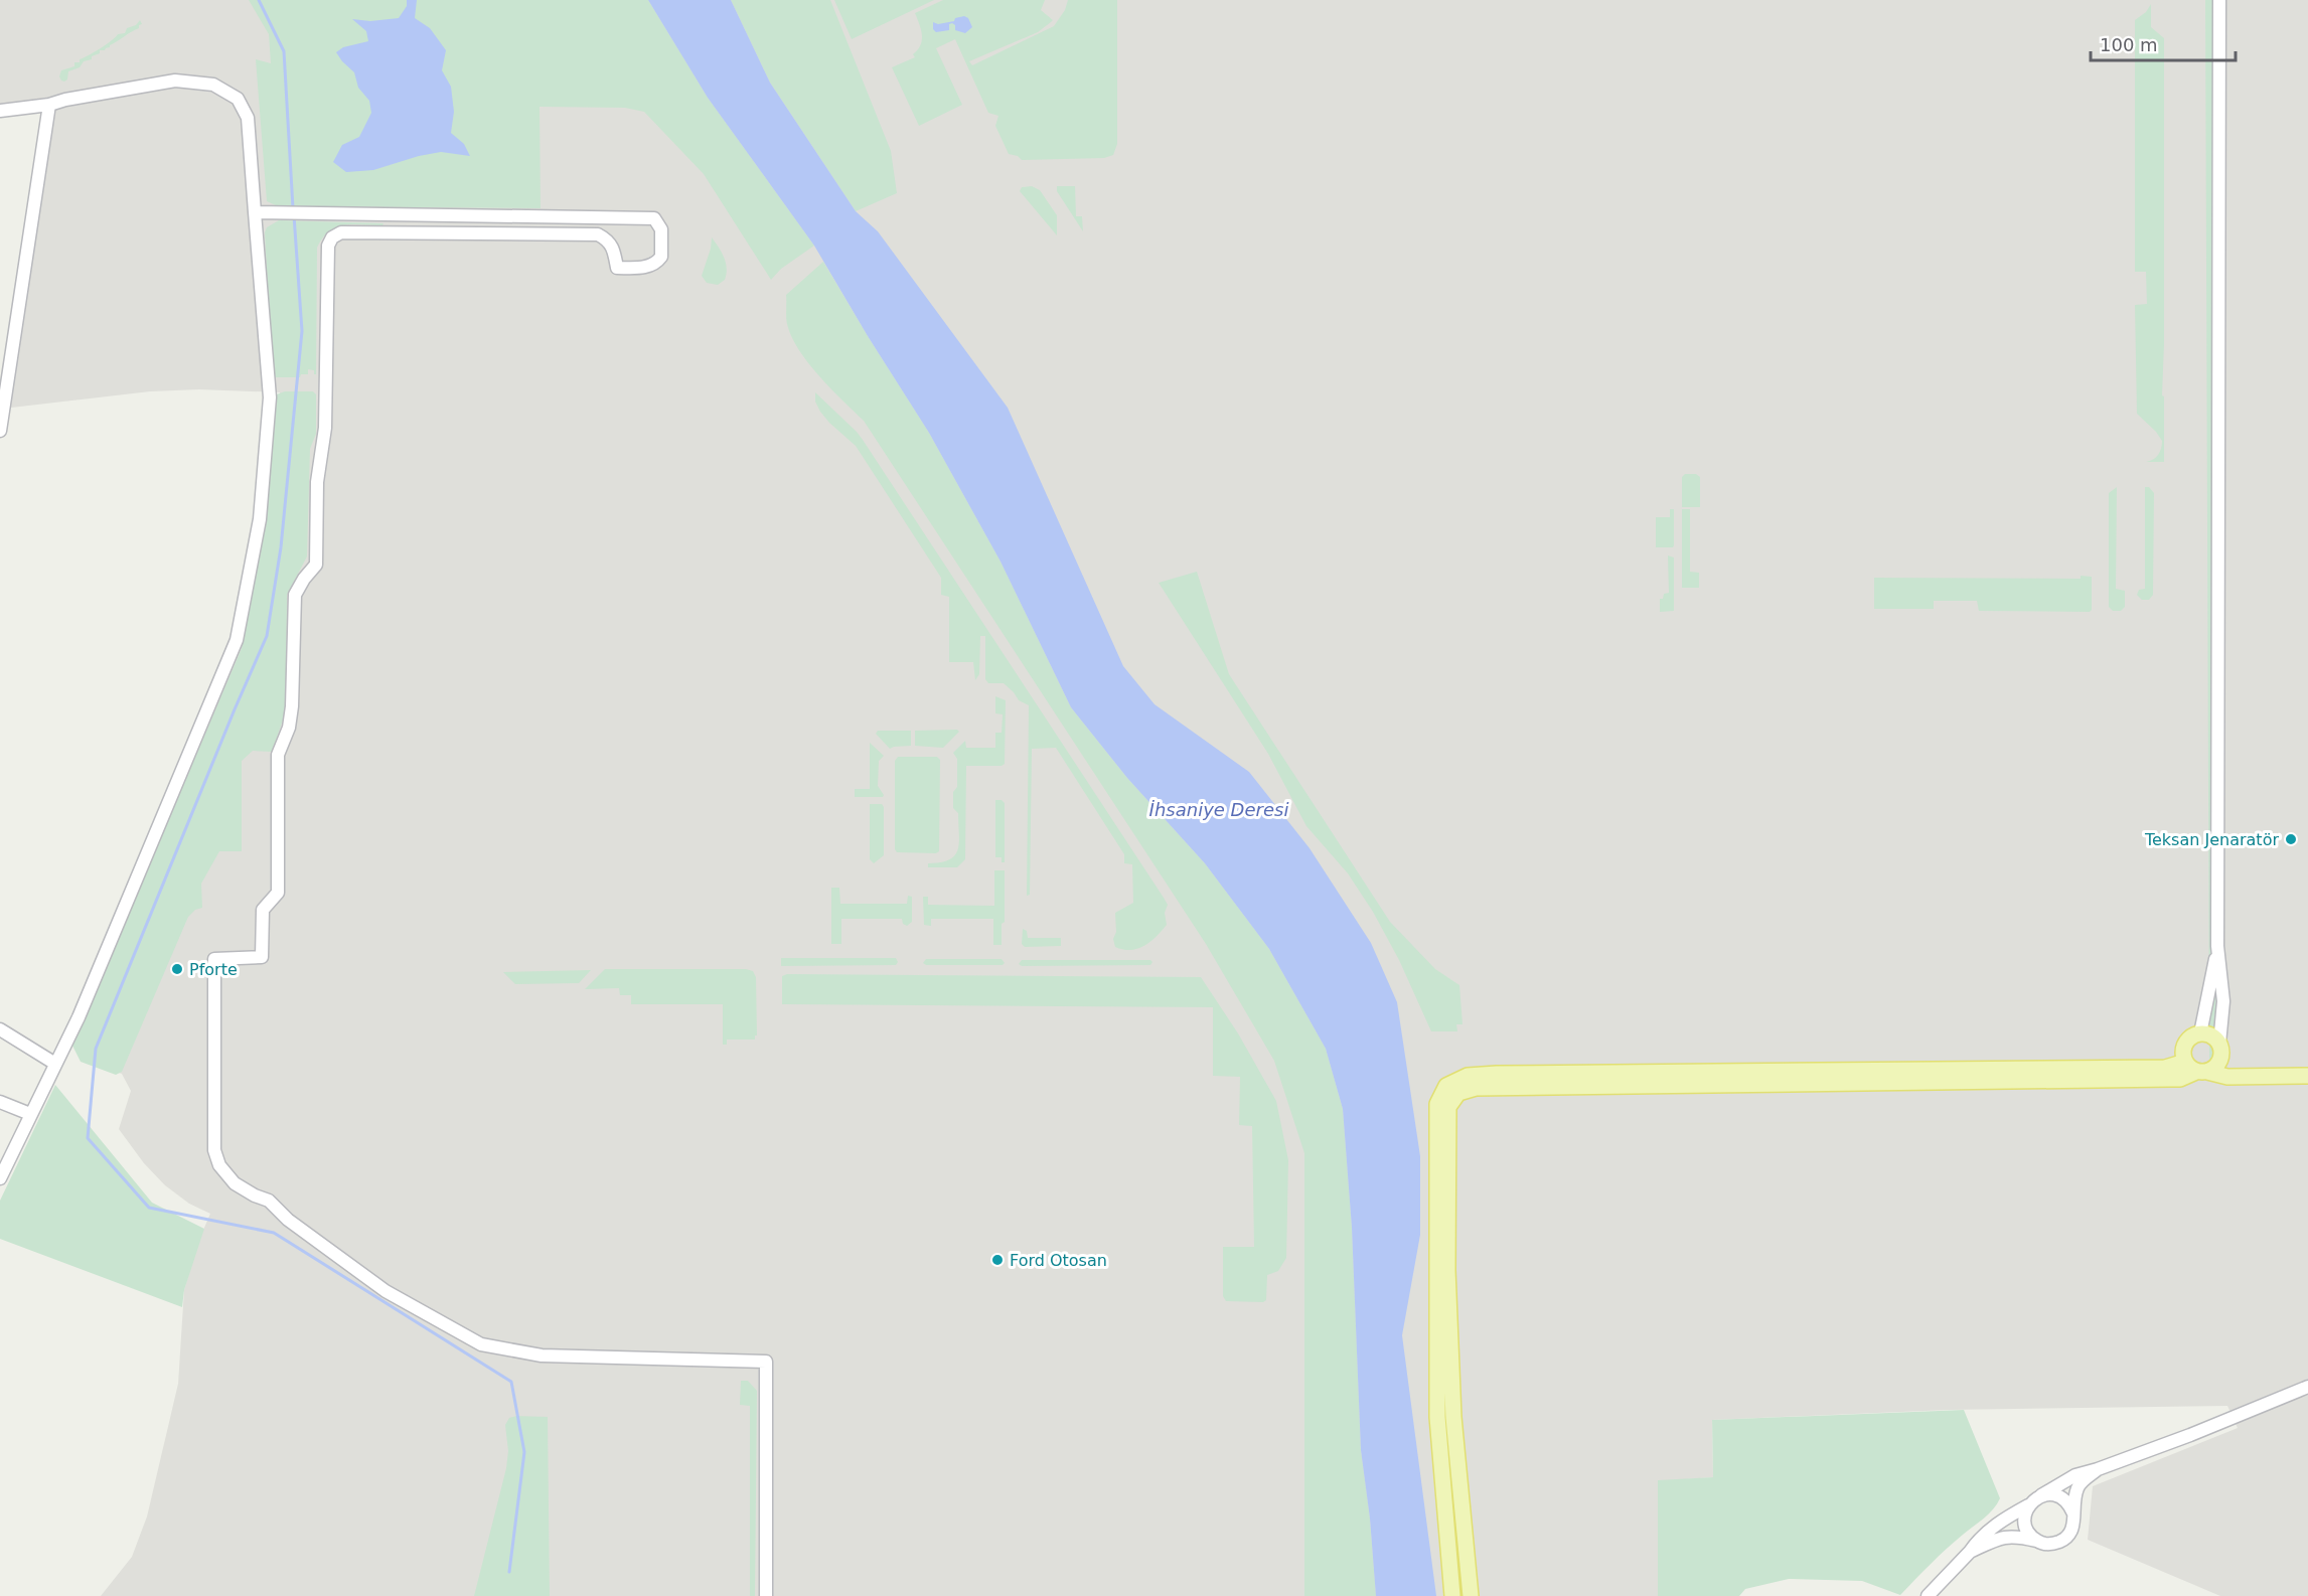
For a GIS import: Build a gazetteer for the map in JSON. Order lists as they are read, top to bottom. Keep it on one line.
{"water":["İhsaniye Deresi"],"places":["Teksan Jenaratör","Pforte","Ford Otosan"],"scale_bar":"100 m"}
